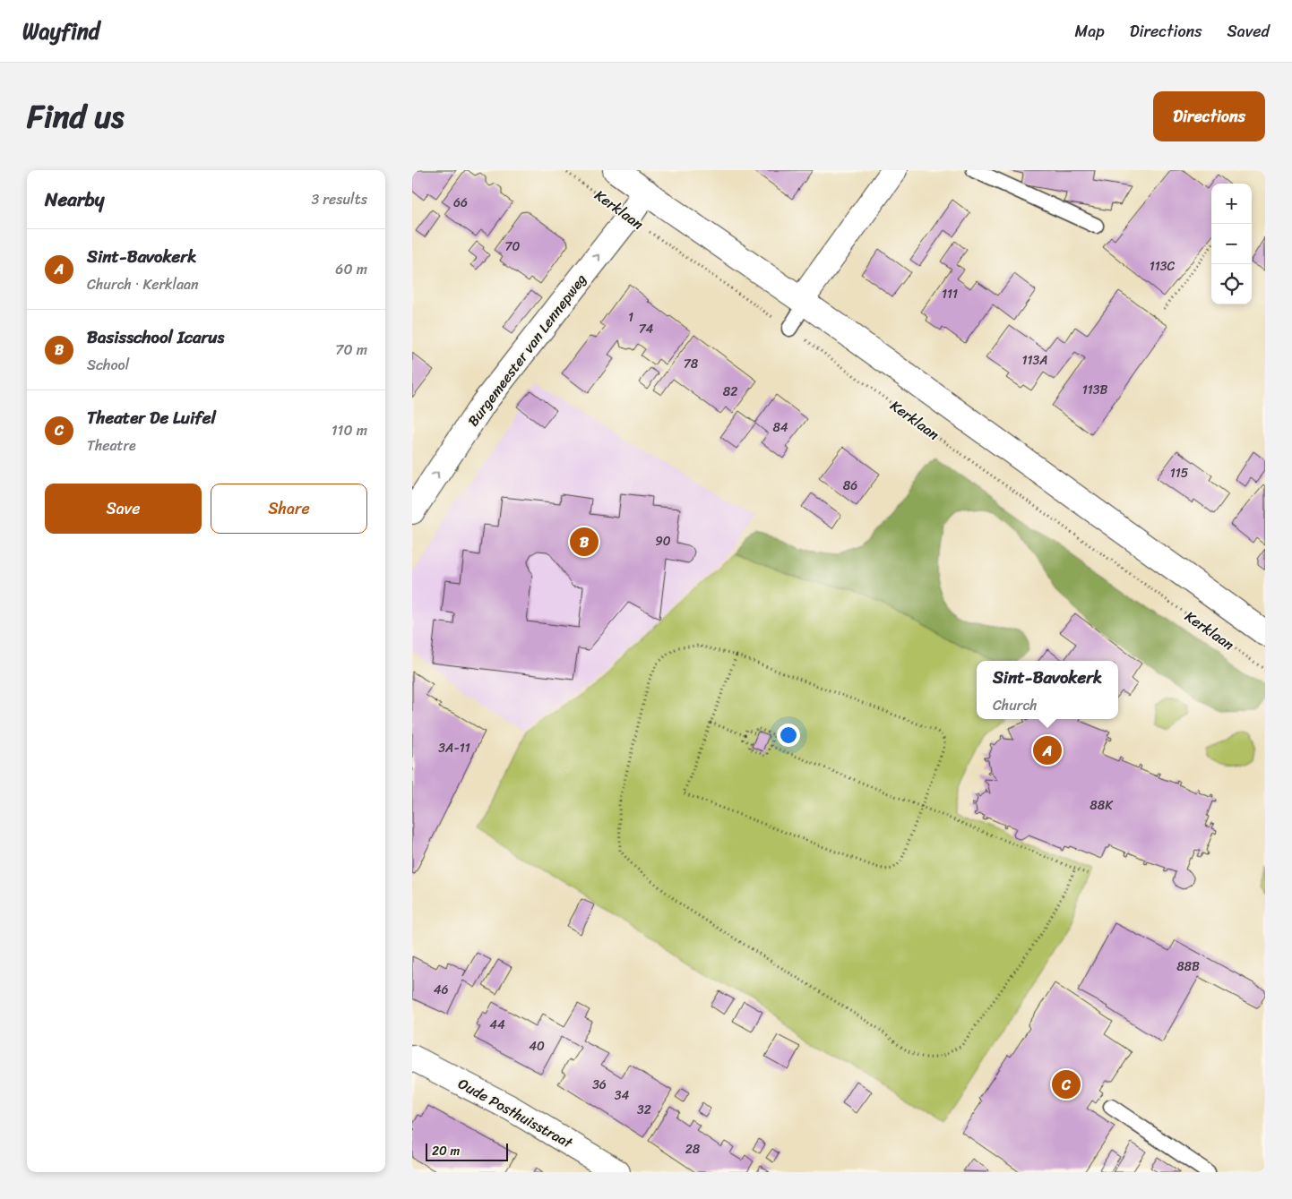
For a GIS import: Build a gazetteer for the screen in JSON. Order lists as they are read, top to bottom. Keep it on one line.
{"streets":{"street":["Kerklaan","Burgemeester van Lennepweg","Oude Posthuisstraat"]},"crossings":[["Kerklaan","Burgemeester van Lennepweg"]],"one_way":["Burgemeester van Lennepweg"],"house_numbers":["66","70","113C","111","1","74","113A","78","113B","82","84","115","86","90","3A-11","88K","88B","46","44","40","36","34","32","28"],"scale_bar":"20 m","page":{"header":"Wayfind","nav":["Map","Directions","Saved"],"title":"Find us","buttons":["Directions",["Save","Share"]],"heading":["Nearby","3 results"],"map_buttons":["+","−"],"list":[{"mark":"A","name":"Sint-Bavokerk","note":"Church · Kerklaan","value":"60 m"},{"mark":"B","name":"Basisschool Icarus","note":"School","value":"70 m"},{"mark":"C","name":"Theater De Luifel","note":"Theatre","value":"110 m"}],"pins":["B","A","C"],"popup":["Sint-Bavokerk","Church"],"scale":"20 m"}}
